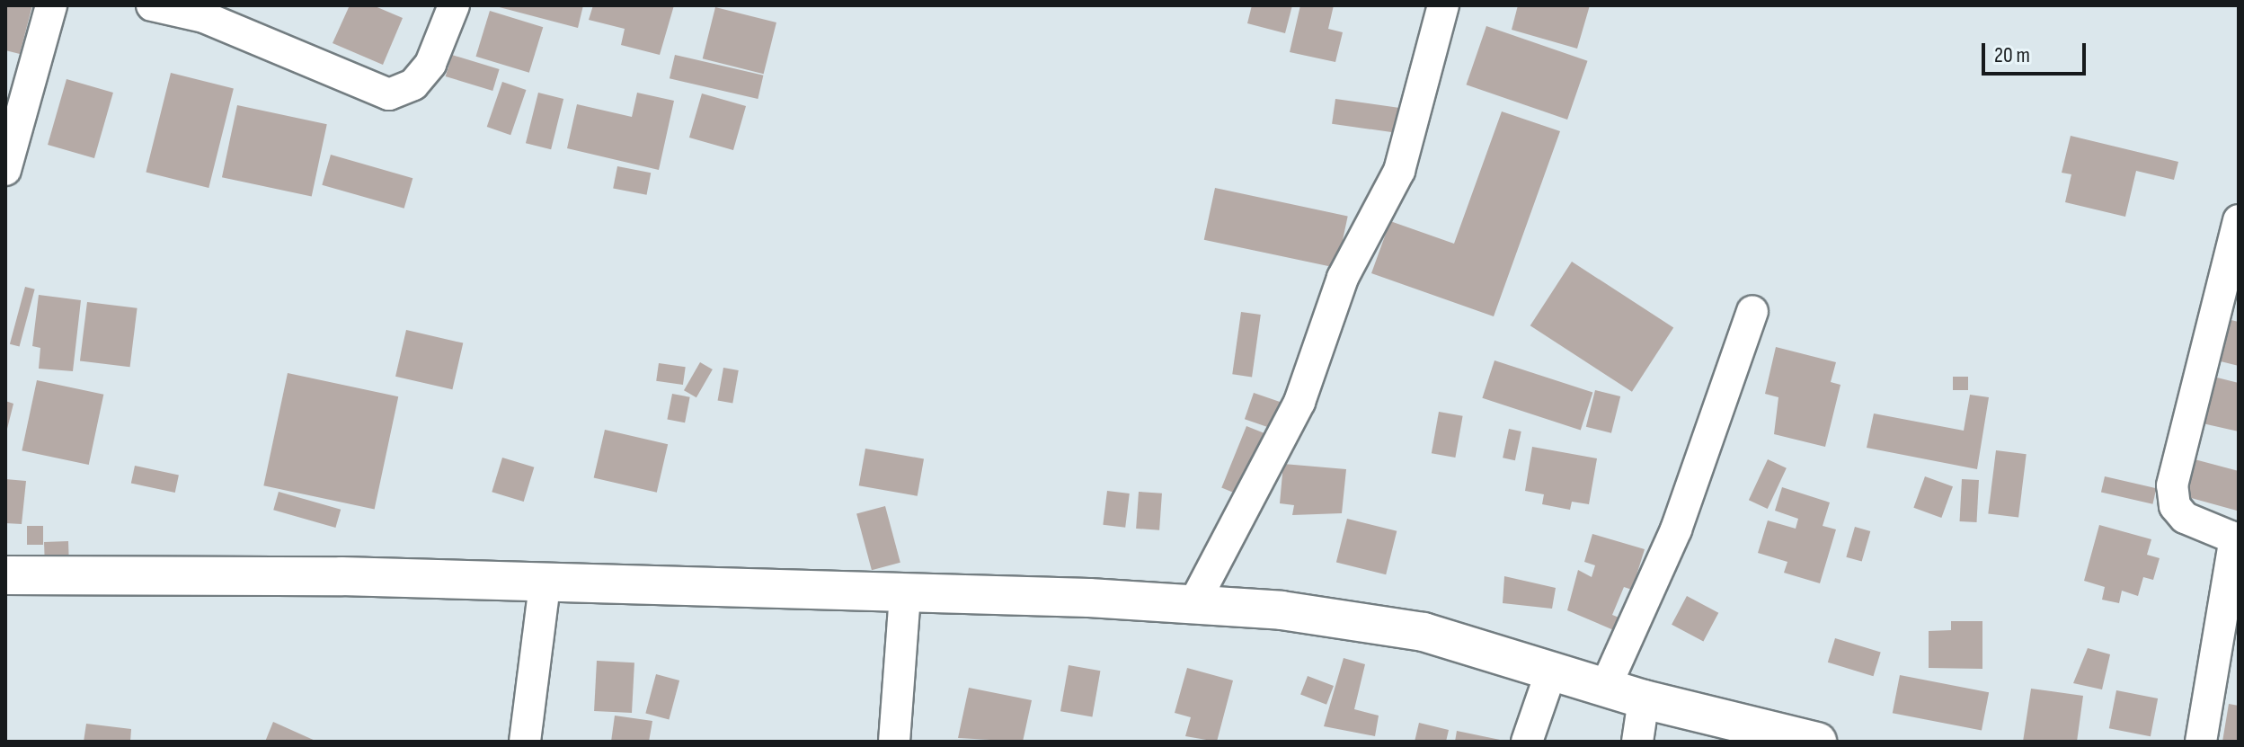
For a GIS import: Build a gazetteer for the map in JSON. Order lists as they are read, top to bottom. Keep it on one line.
{"scale_bar":"20 m"}
